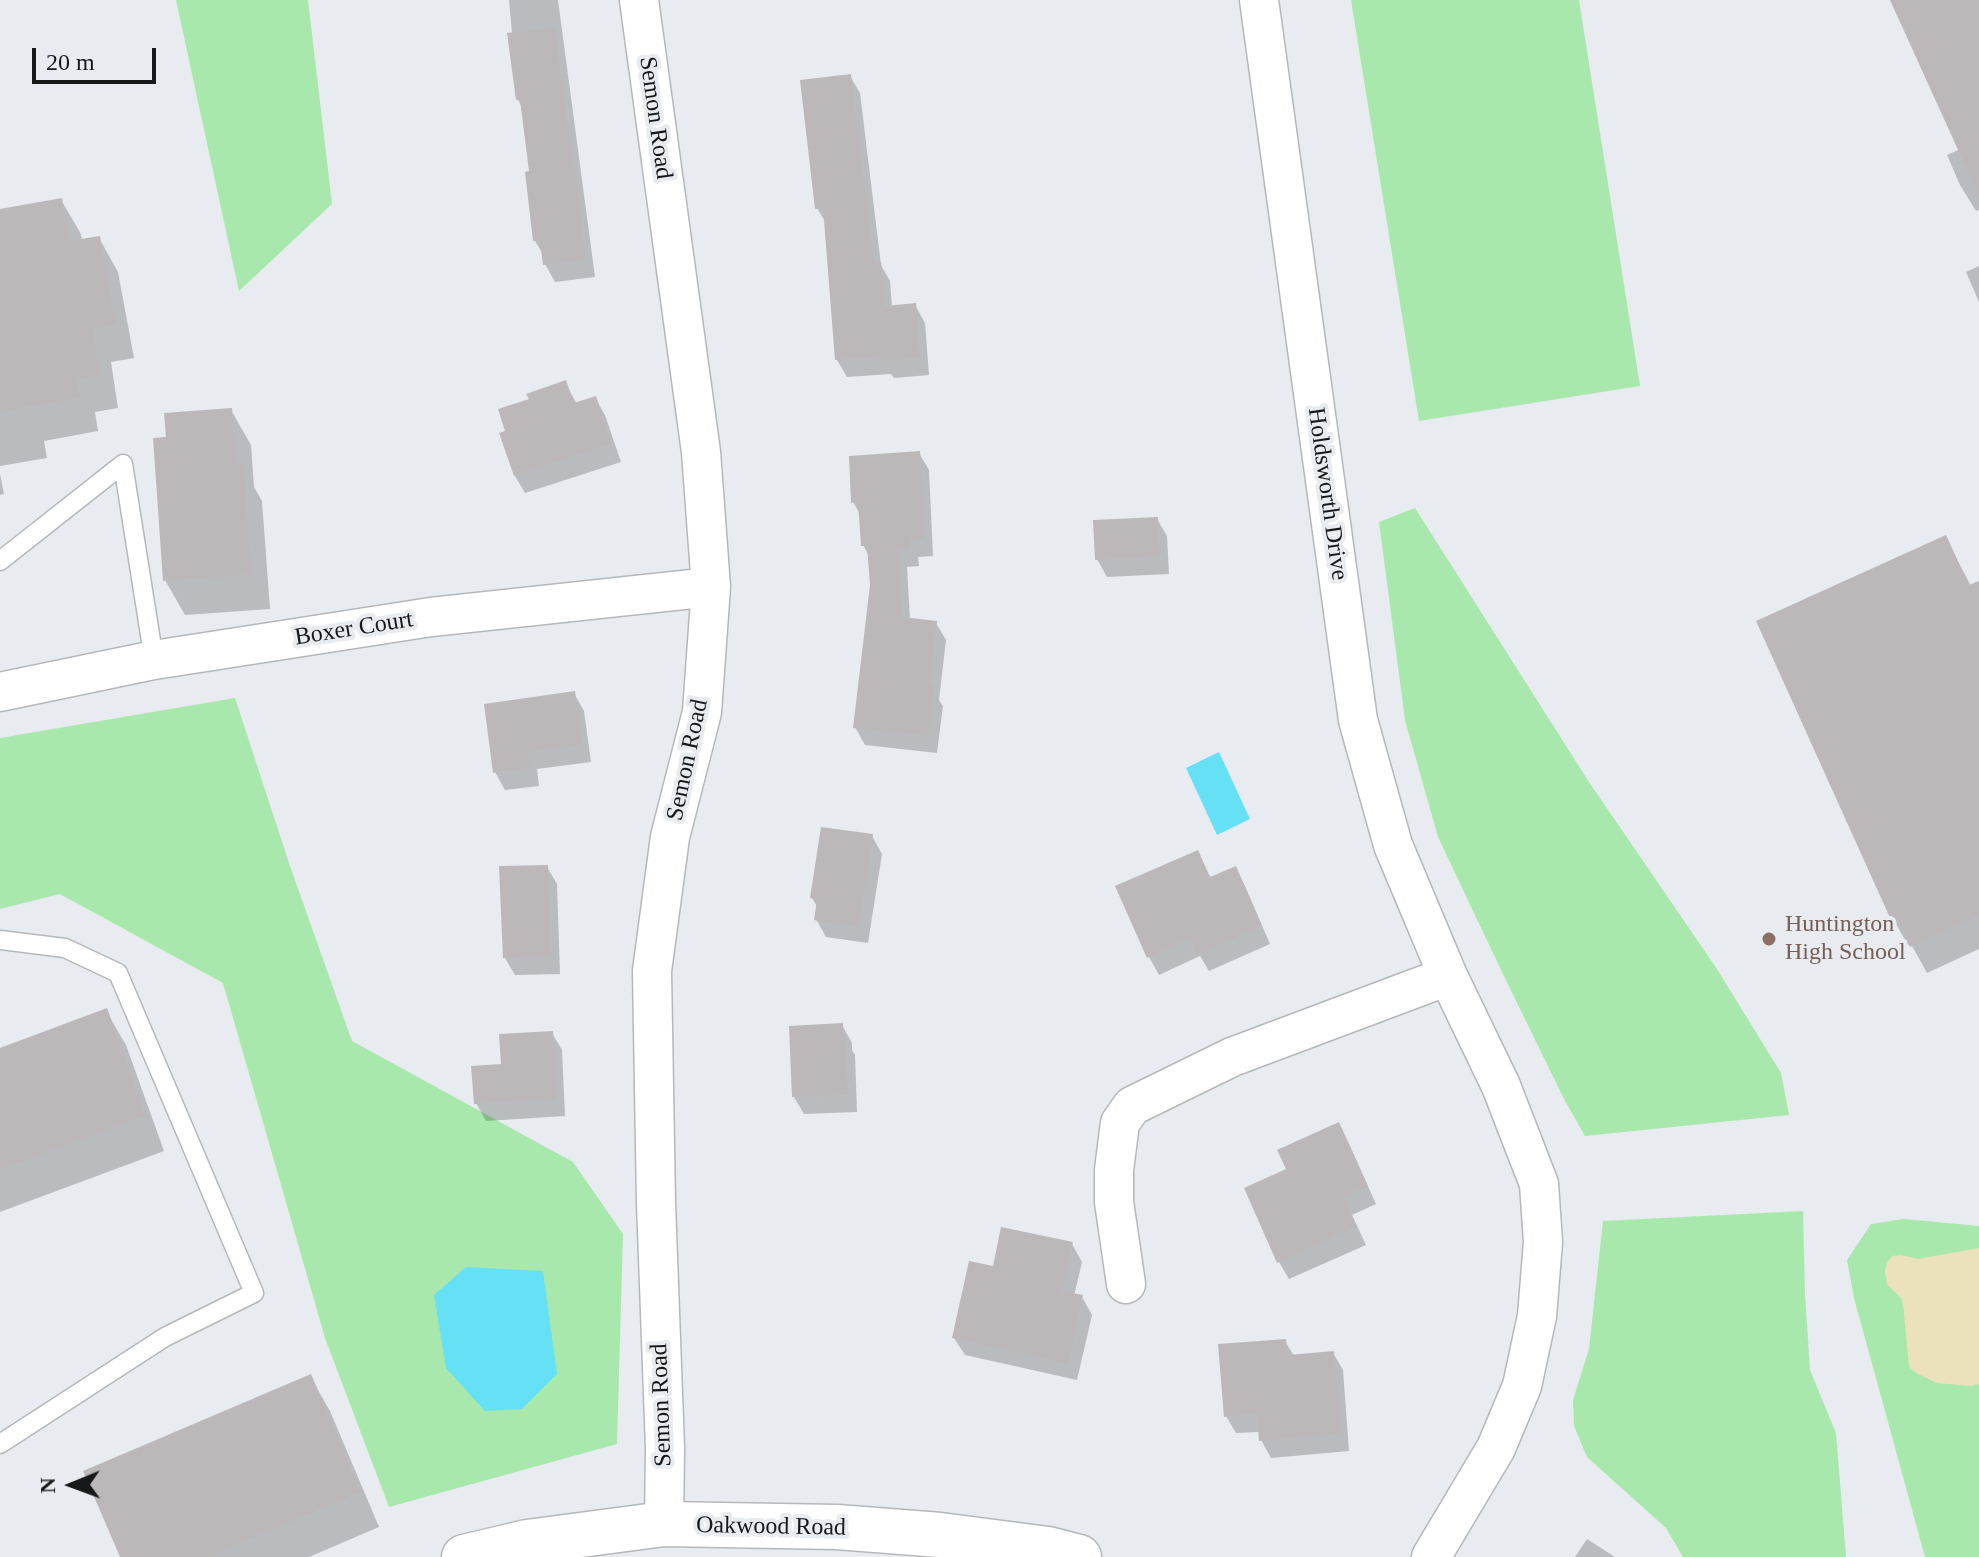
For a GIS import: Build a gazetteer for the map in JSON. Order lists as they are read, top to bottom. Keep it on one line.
{"streets":{"main road":["Oakwood Road"],"street":["Semon Road","Holdsworth Drive","Boxer Court"]},"crossings":[["Semon Road","Boxer Court"],["Semon Road","Oakwood Road"]],"places":["Huntington High School"],"scale_bar":"20 m","north":"left"}
